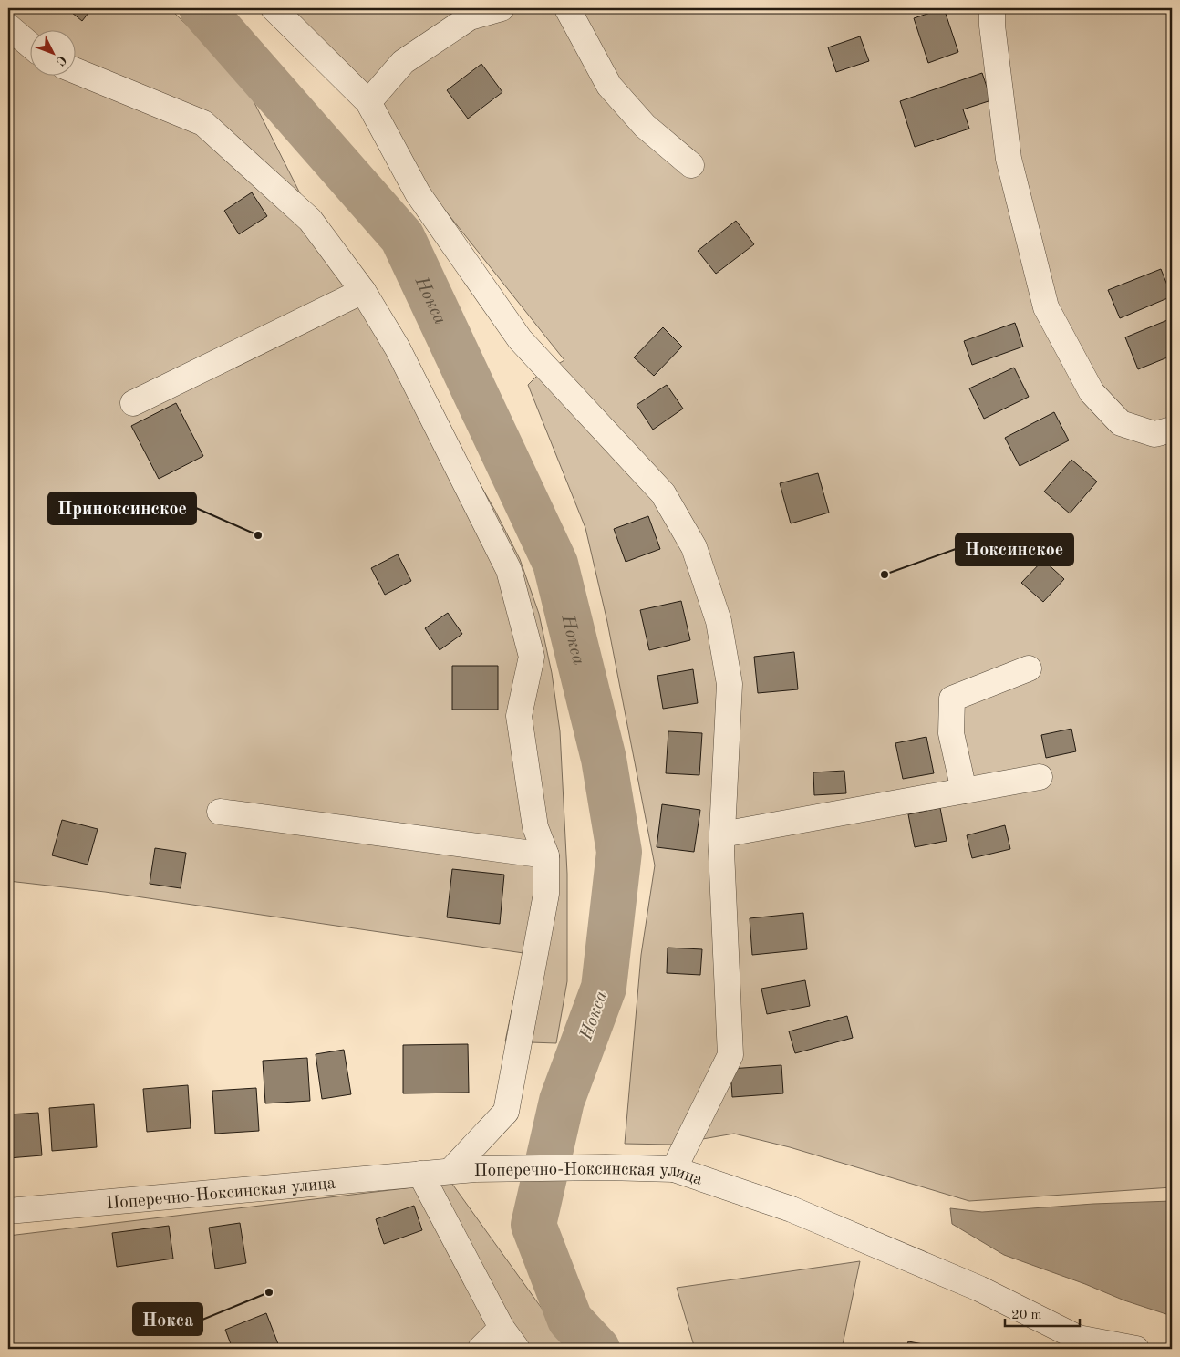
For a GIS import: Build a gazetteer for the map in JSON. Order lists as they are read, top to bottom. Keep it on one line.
{"streets":{"street":["Поперечно-Ноксинская улица"]},"water":["Нокса"],"places":["Приноксинское","Ноксинское","Нокса"],"scale_bar":"20 m","north":"bottom right"}
